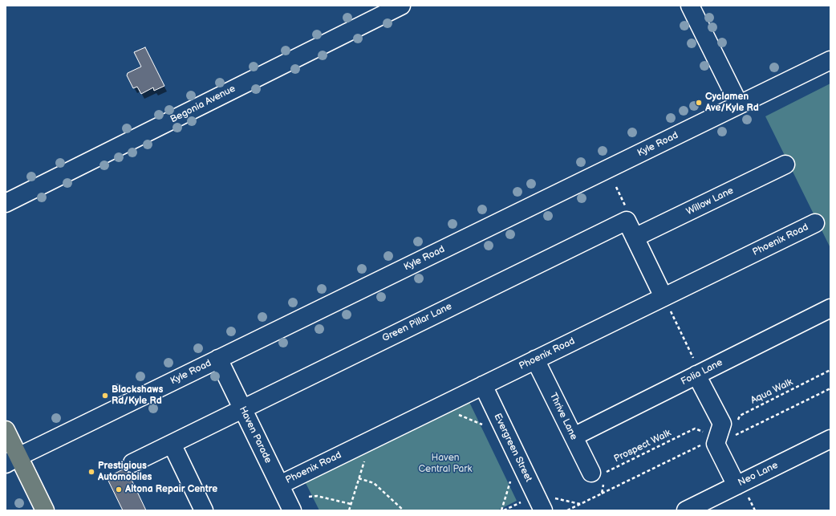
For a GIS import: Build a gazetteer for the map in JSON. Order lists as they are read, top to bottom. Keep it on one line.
{"streets":{"street":["Begonia Avenue","Kyle Road","Willow Lane","Phoenix Road","Green Pillar Lane","Folia Lane","Thrive Lane","Haven Parade","Evergreen Street","Neo Lane"],"path":["Aqua Walk","Prospect Walk"]},"crossings":[["Kyle Road","Haven Parade"],["Willow Lane","Green Pillar Lane"],["Phoenix Road","Green Pillar Lane"],["Phoenix Road","Thrive Lane"],["Phoenix Road","Haven Parade"],["Phoenix Road","Evergreen Street"],["Green Pillar Lane","Haven Parade"],["Folia Lane","Thrive Lane"],["Thrive Lane","Prospect Walk"]],"parks":["Haven Central Park"],"places":["Cyclamen Ave/Kyle Rd","Blackshaws Rd/Kyle Rd","Prestigious Automobiles","Altona Repair Centre"]}
